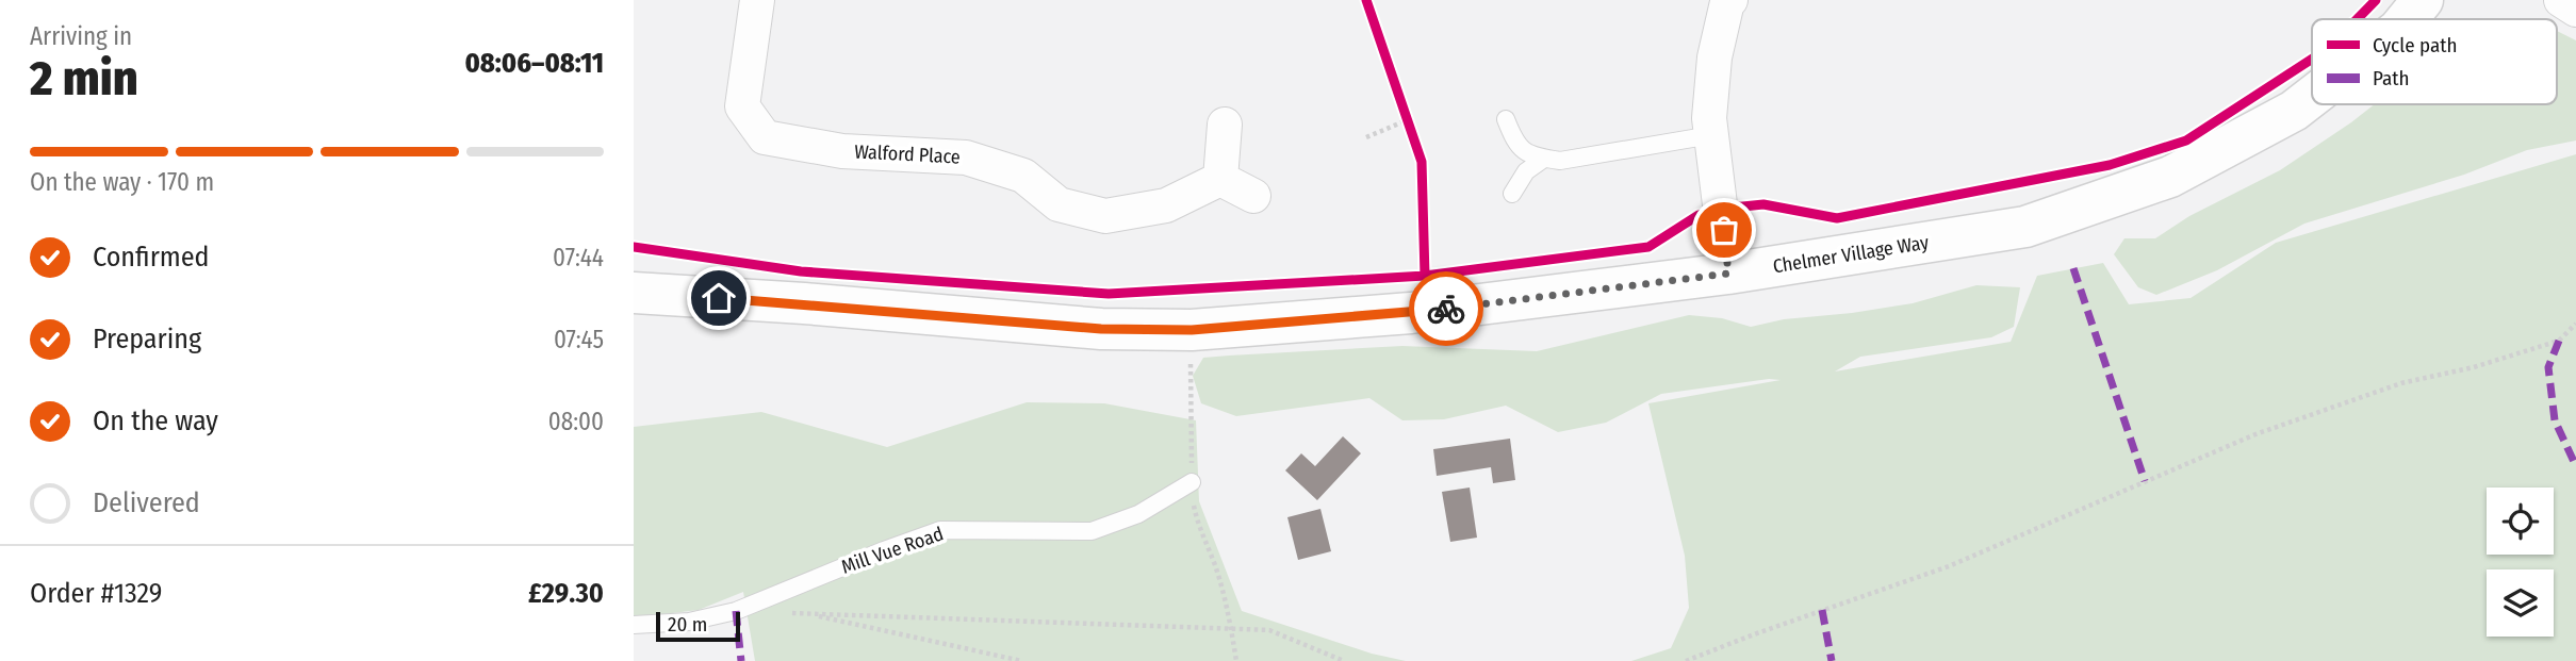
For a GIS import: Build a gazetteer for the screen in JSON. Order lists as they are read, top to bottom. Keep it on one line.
{"streets":{"street":["Walford Place","Chelmer Village Way"],"lane":["Mill Vue Road"]},"legend":["Cycle path","Path"],"scale_bar":"20 m","page":{"heading":["2 min","Arriving in","08:06–08:11"],"panel":["Order #1329","£29.30"],"bar":"On the way · 170 m","list":[["Confirmed","07:44"],["Preparing","07:45"],["On the way","08:00"],"Delivered"],"scale":"20 m"}}
